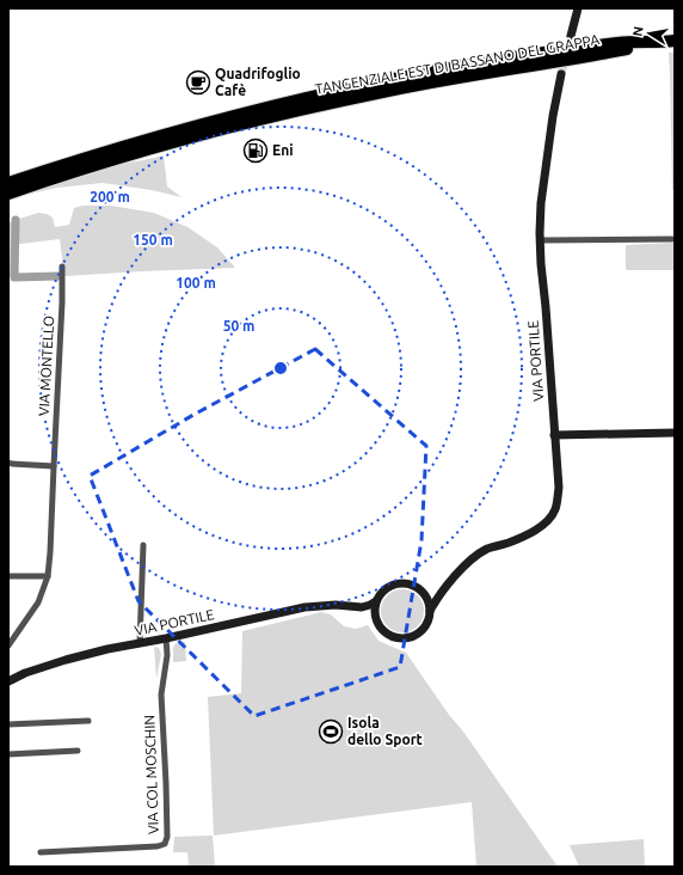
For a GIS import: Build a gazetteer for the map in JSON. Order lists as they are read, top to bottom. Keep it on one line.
{"streets":{"highway":["TANGENZIALE EST DI BASSANO DEL GRAPPA"],"street":["VIA PORTILE","VIA MONTELLO","VIA COL MOSCHIN"]},"crossings":[["VIA PORTILE","VIA COL MOSCHIN"]],"places":{"cafe":["Quadrifoglio Cafè"],"fuel station":["Eni"],"sports":["Isola dello Sport"]},"north":"left","rings":["200 m","150 m","100 m","50 m"]}
